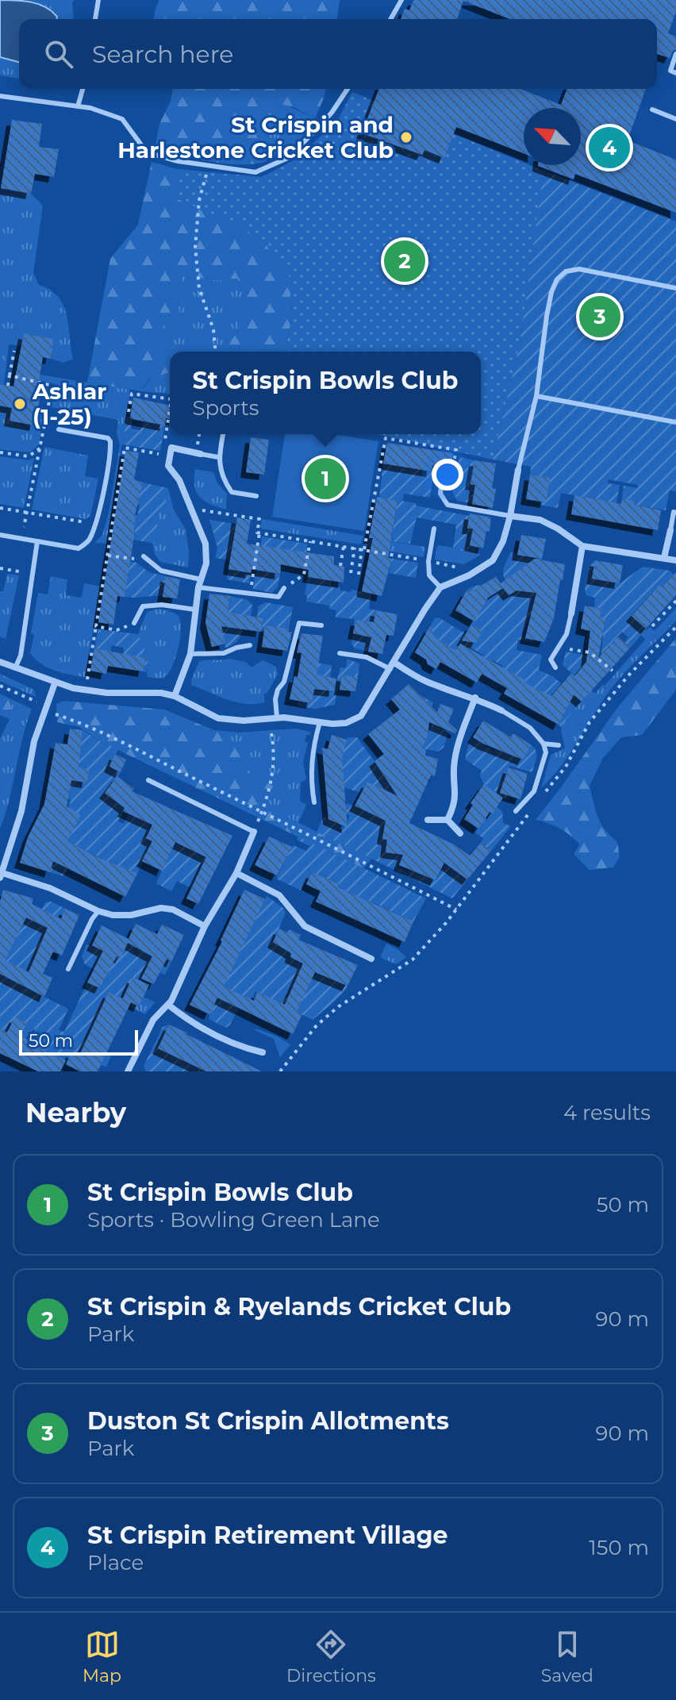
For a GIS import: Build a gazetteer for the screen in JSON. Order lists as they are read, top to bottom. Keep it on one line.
{"places":["St Crispin and Harlestone Cricket Club","Ashlar (1-25)"],"scale_bar":"50 m","north":"top left","page":{"search":"Search here","pins":["4","2","3","1"],"popup":["St Crispin Bowls Club","Sports"],"scale":"50 m","heading":["Nearby","4 results"],"list":[{"mark":"1","name":"St Crispin Bowls Club","note":"Sports · Bowling Green Lane","value":"50 m"},{"mark":"2","name":"St Crispin & Ryelands Cricket Club","note":"Park","value":"90 m"},{"mark":"3","name":"Duston St Crispin Allotments","note":"Park","value":"90 m"},{"mark":"4","name":"St Crispin Retirement Village","note":"Place","value":"150 m"}],"nav":["Map","Directions","Saved"]}}
